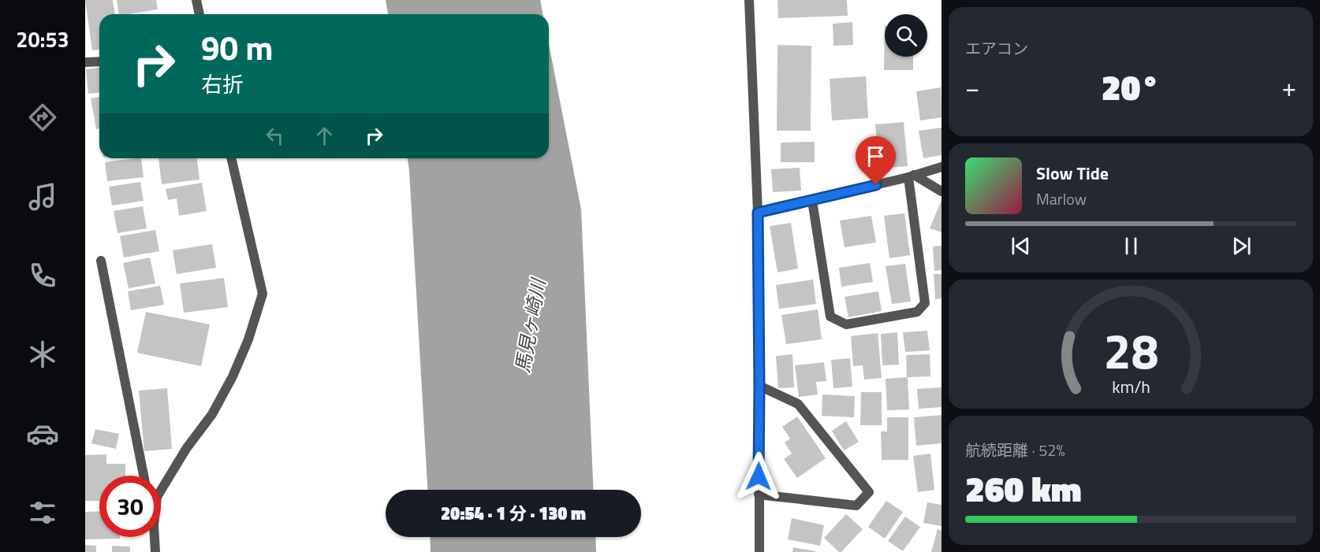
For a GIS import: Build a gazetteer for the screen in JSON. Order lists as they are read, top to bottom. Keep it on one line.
{"water":["馬見ヶ崎川"],"page":{"tabs":"20:53","tile":["エアコン",["航続距離 · 52%","260 km"]],"turn":["90 m","右折"],"heat":["−","20°","+"],"song":["Slow Tide","Marlow"],"limit":"30","trip":"20:54 · 1 分 · 130 m","gauge":["28","km/h"]}}
